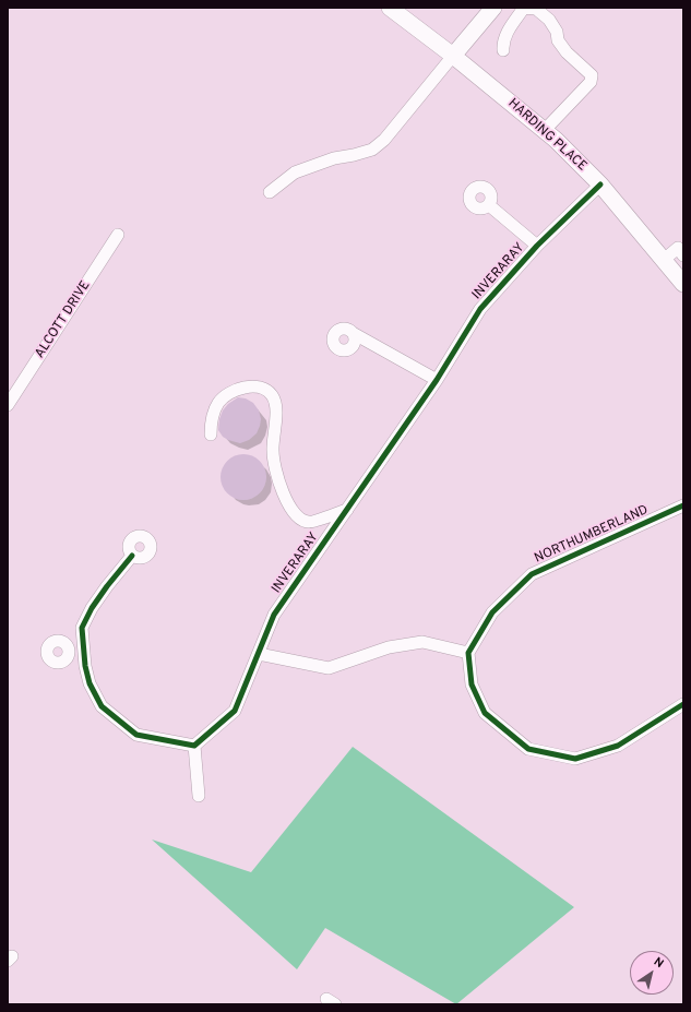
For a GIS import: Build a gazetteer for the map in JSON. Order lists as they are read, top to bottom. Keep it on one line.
{"streets":{"main road":["HARDING PLACE"],"street":["INVERARAY","ALCOTT DRIVE","NORTHUMBERLAND"]},"crossings":[["HARDING PLACE","INVERARAY"]],"north":"top right"}
